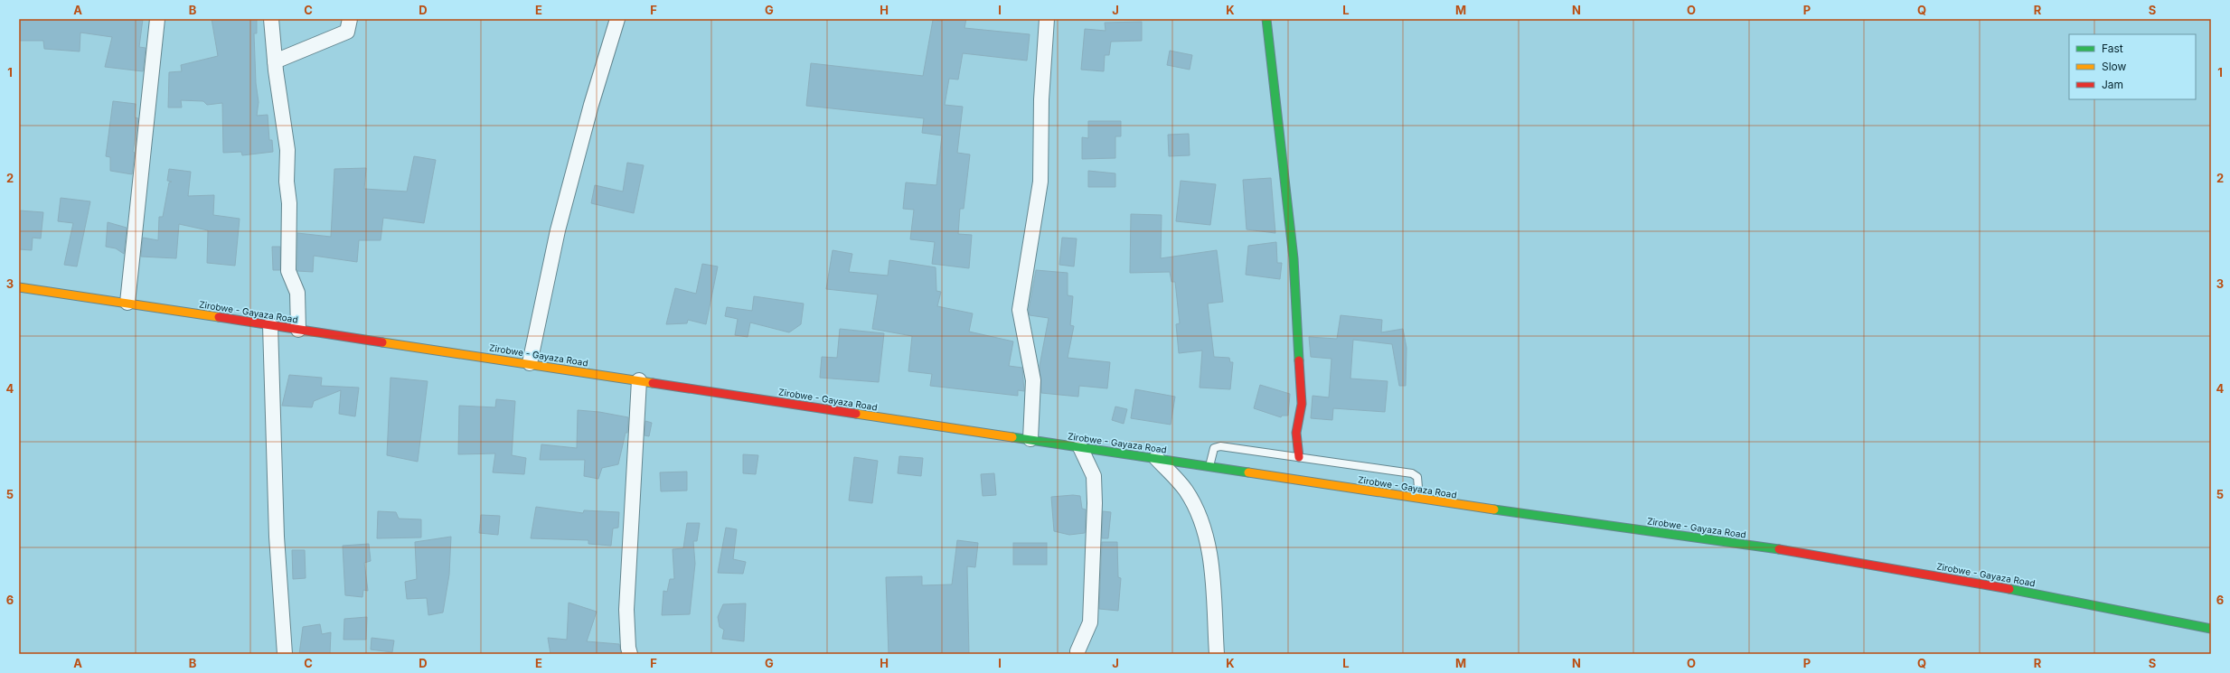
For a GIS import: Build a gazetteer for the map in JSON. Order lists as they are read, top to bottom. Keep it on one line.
{"streets":{"street":["Zirobwe - Gayaza Road"]},"legend":["Fast","Slow","Jam"],"grid":{"columns":["A","B","C","D","E","F","G","H","I","J","K","L","M","N","O","P","Q","R","S"],"rows":["1","2","3","4","5","6"]}}
